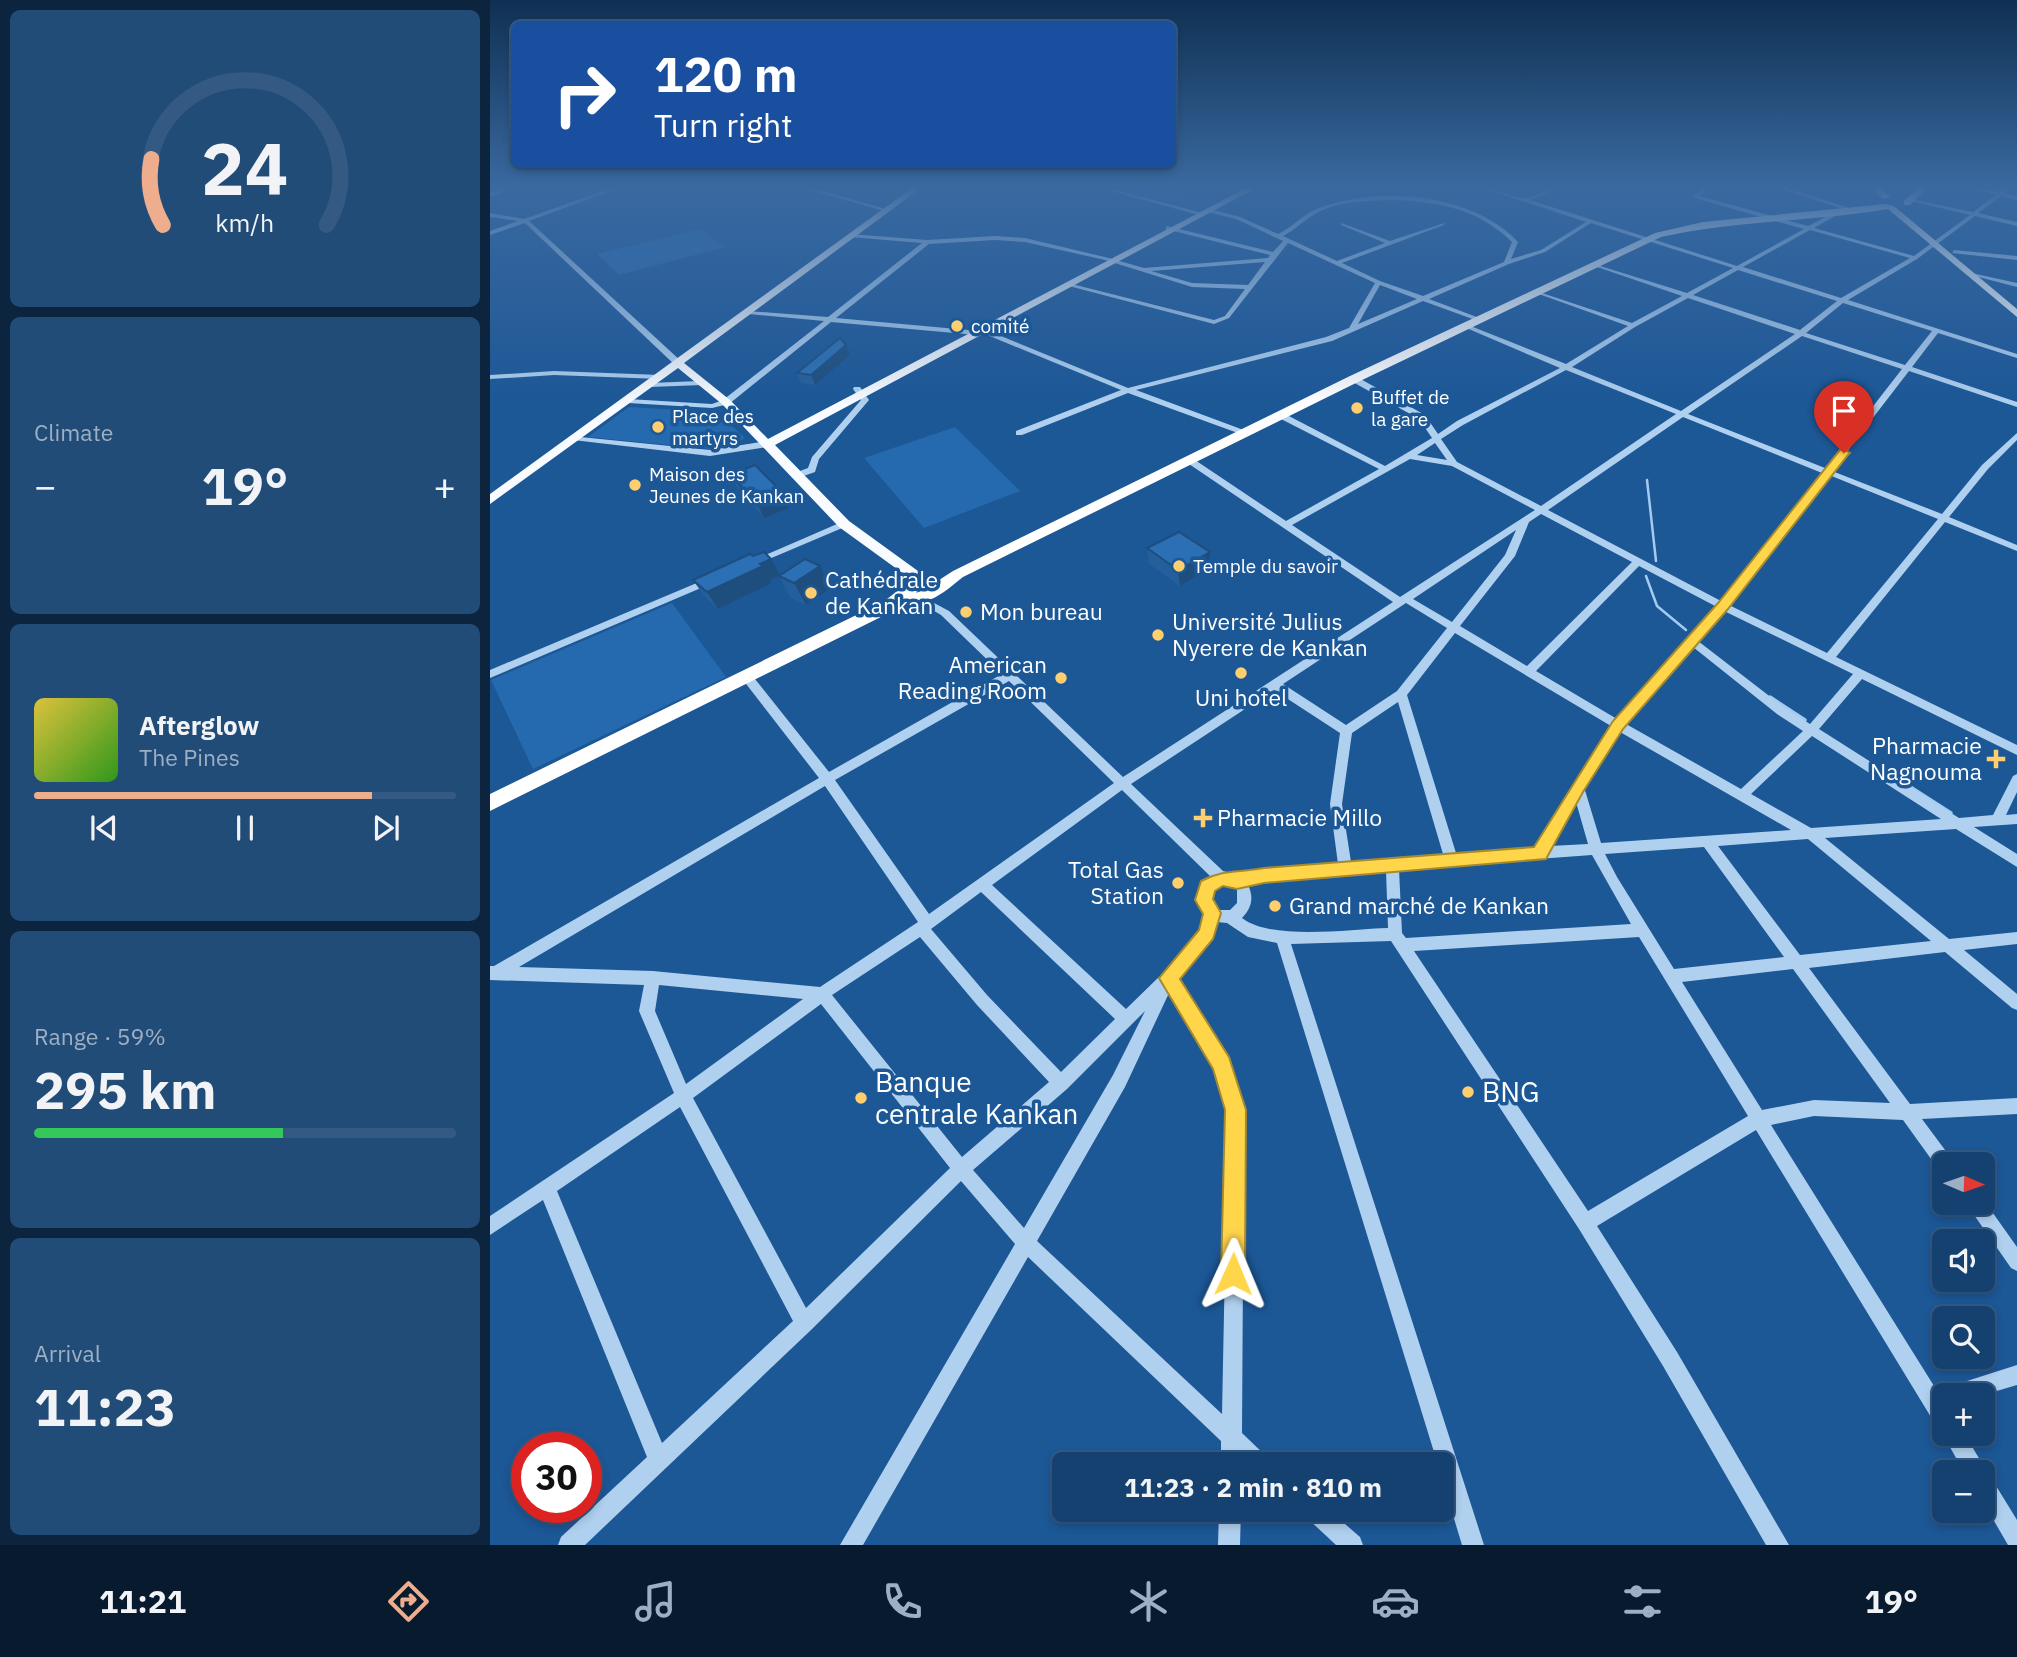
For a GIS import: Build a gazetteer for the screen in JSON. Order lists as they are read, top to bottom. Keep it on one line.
{"places":{"other":["comité","Buffet de la gare","Place des martyrs","Maison des Jeunes de Kankan","Temple du savoir","Cathédrale de Kankan","Mon bureau","Université Julius Nyerere de Kankan","Uni hotel","American Reading Room","Total Gas Station","Grand marché de Kankan","BNG","Banque centrale Kankan"],"health":["Pharmacie Nagnouma","Pharmacie Millo"]},"north":"right","page":{"turn":["120 m","Turn right"],"tile":["Climate",["Range · 59%","295 km"],["Arrival","11:23"]],"heat":["−","19°","+"],"song":["Afterglow","The Pines"],"map_buttons":["+","−"],"limit":"30","trip":"11:23 · 2 min · 810 m","tabs":["11:21","19°"],"gauge":["24","km/h"]}}
